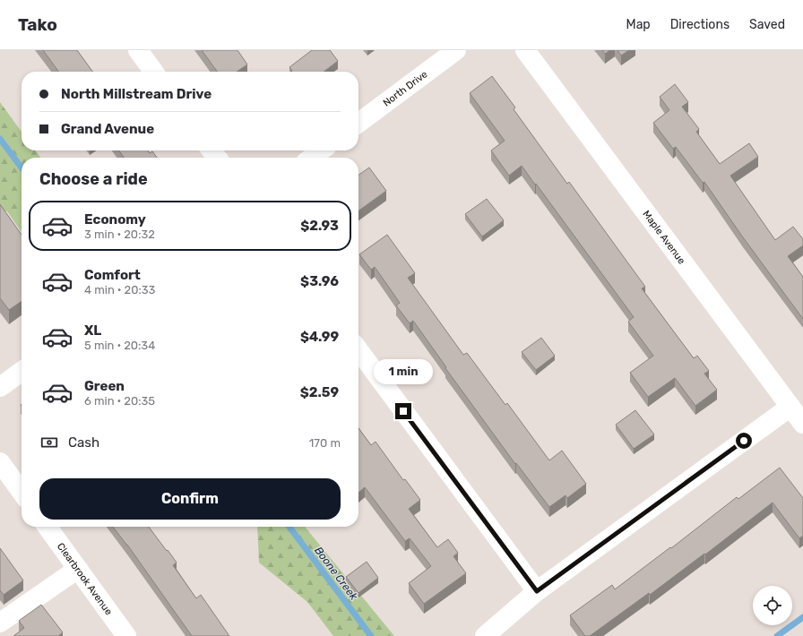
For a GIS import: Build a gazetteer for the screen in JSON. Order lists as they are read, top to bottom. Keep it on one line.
{"streets":{"street":["North Drive","Maple Avenue","Clearbrook Avenue"]},"water":["Boone Creek"],"page":{"header":"Tako","nav":["Map","Directions","Saved"],"banner":["North Millstream Drive","Grand Avenue"],"heading":"Choose a ride","list":[{"name":"Economy","note":"3 min · 20:32","value":"$2.93"},{"name":"Comfort","note":"4 min · 20:33","value":"$3.96"},{"name":"XL","note":"5 min · 20:34","value":"$4.99"},{"name":"Green","note":"6 min · 20:35","value":"$2.59"}],"bubble":"1 min","pay":["Cash","170 m"],"buttons":"Confirm"}}
